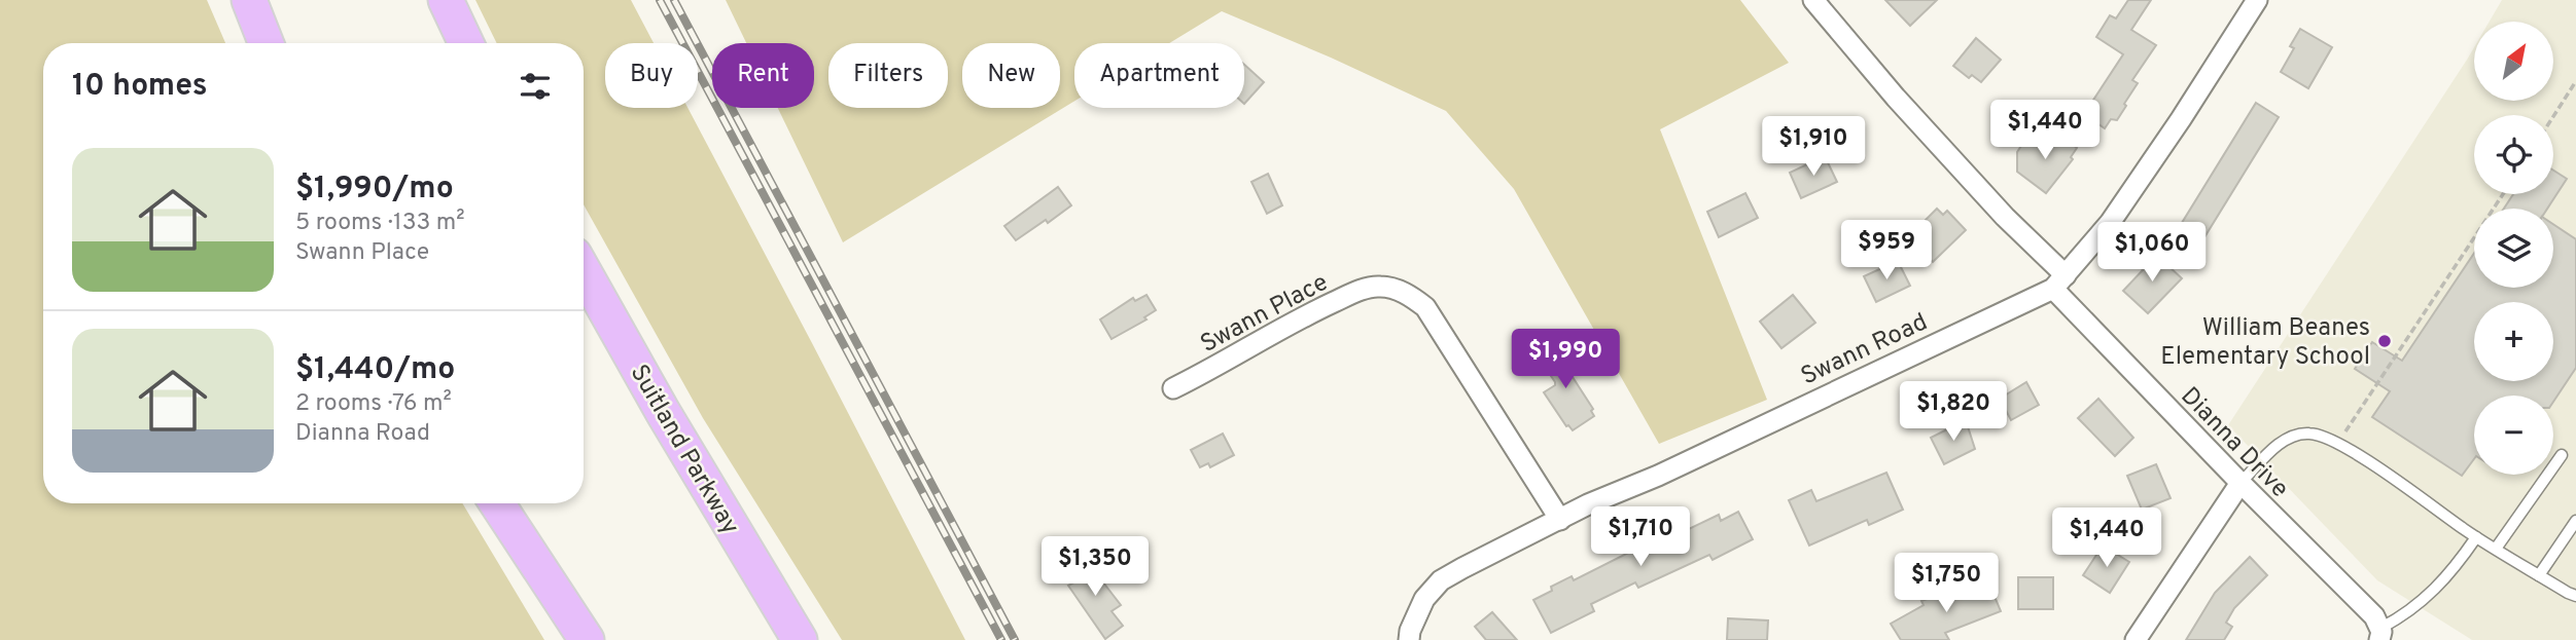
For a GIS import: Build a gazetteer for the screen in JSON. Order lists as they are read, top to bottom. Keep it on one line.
{"streets":{"highway":["Suitland Parkway"],"street":["Swann Place","Swann Road","Dianna Drive"]},"crossings":[["Swann Place","Swann Road"],["Swann Road","Dianna Drive"]],"places":["William Beanes Elementary School"],"north":"top right","page":{"map_buttons":["+","−"],"chip":["Buy","Rent","Filters","New","Apartment"],"heading":"10 homes","price":["$1,440","$1,910","$959","$1,060","$1,990","$1,820","$1,710","$1,440","$1,350","$1,750"],"list":[{"name":"$1,990/mo","note":"5 rooms · 133 m² · Swann Place"},{"name":"$1,440/mo","note":"2 rooms · 76 m² · Dianna Road"}]}}
